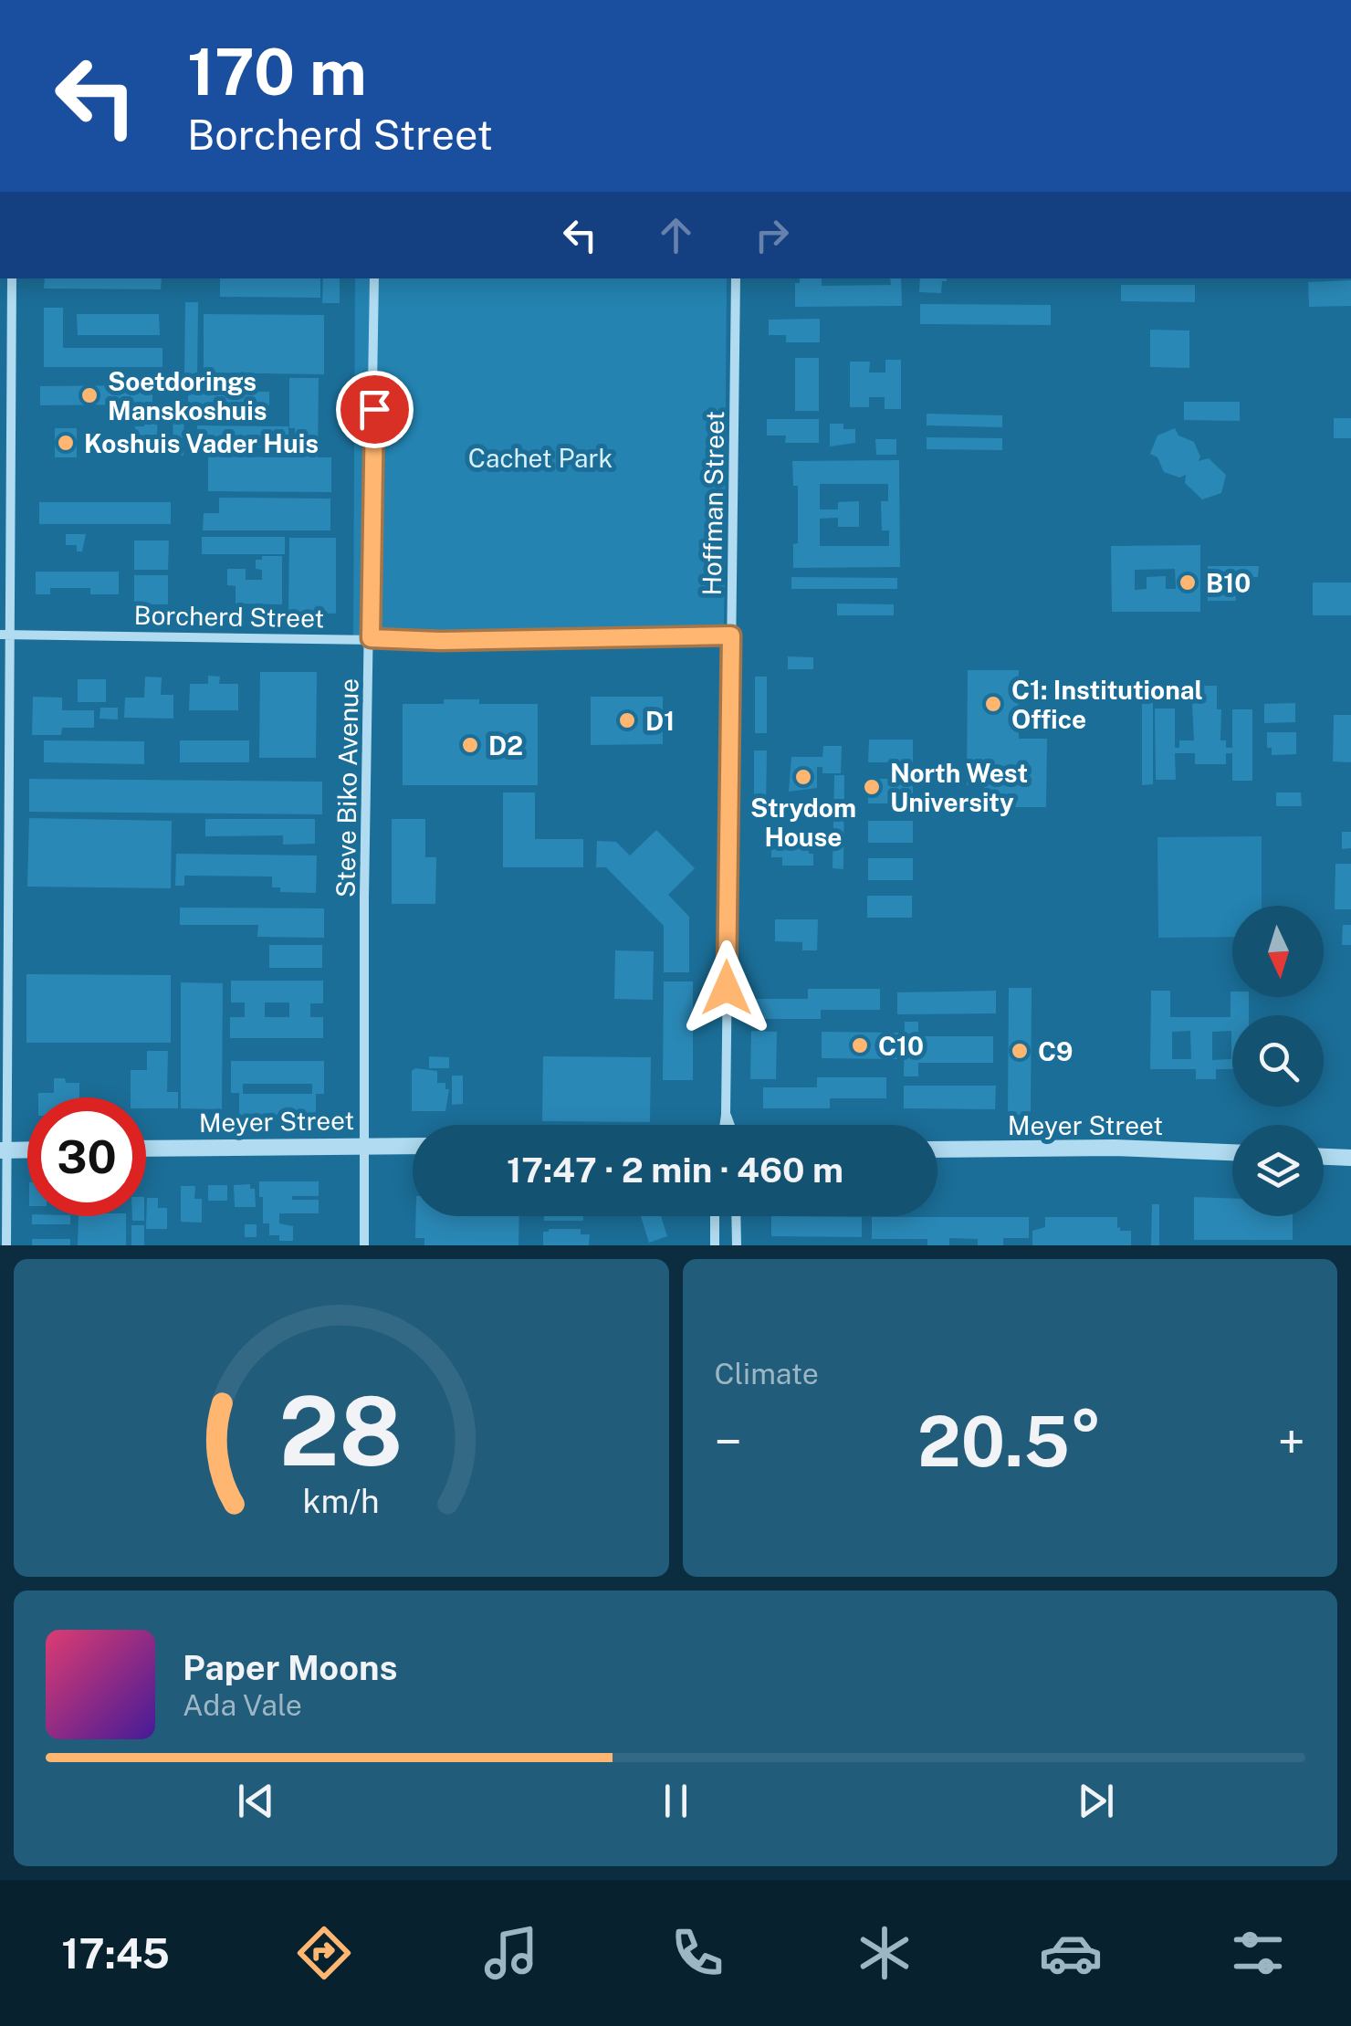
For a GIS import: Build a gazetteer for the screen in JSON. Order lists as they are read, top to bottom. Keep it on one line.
{"streets":{"street":["Hoffman Street","Borcherd Street","Steve Biko Avenue","Meyer Street"]},"crossings":[["Hoffman Street","Borcherd Street"],["Borcherd Street","Steve Biko Avenue"],["Steve Biko Avenue","Meyer Street"]],"parks":["Cachet Park"],"places":["Soetdorings Manskoshuis","Koshuis Vader Huis","B10","C1: Institutional Office","D1","D2","Strydom House","North West University","C10","C9"],"north":"bottom","page":{"turn":["170 m","Borcherd Street"],"limit":"30","trip":"17:47 · 2 min · 460 m","tile":"Climate","heat":["−","20.5°","+"],"song":["Paper Moons","Ada Vale"],"tabs":"17:45","gauge":["28","km/h"]}}
